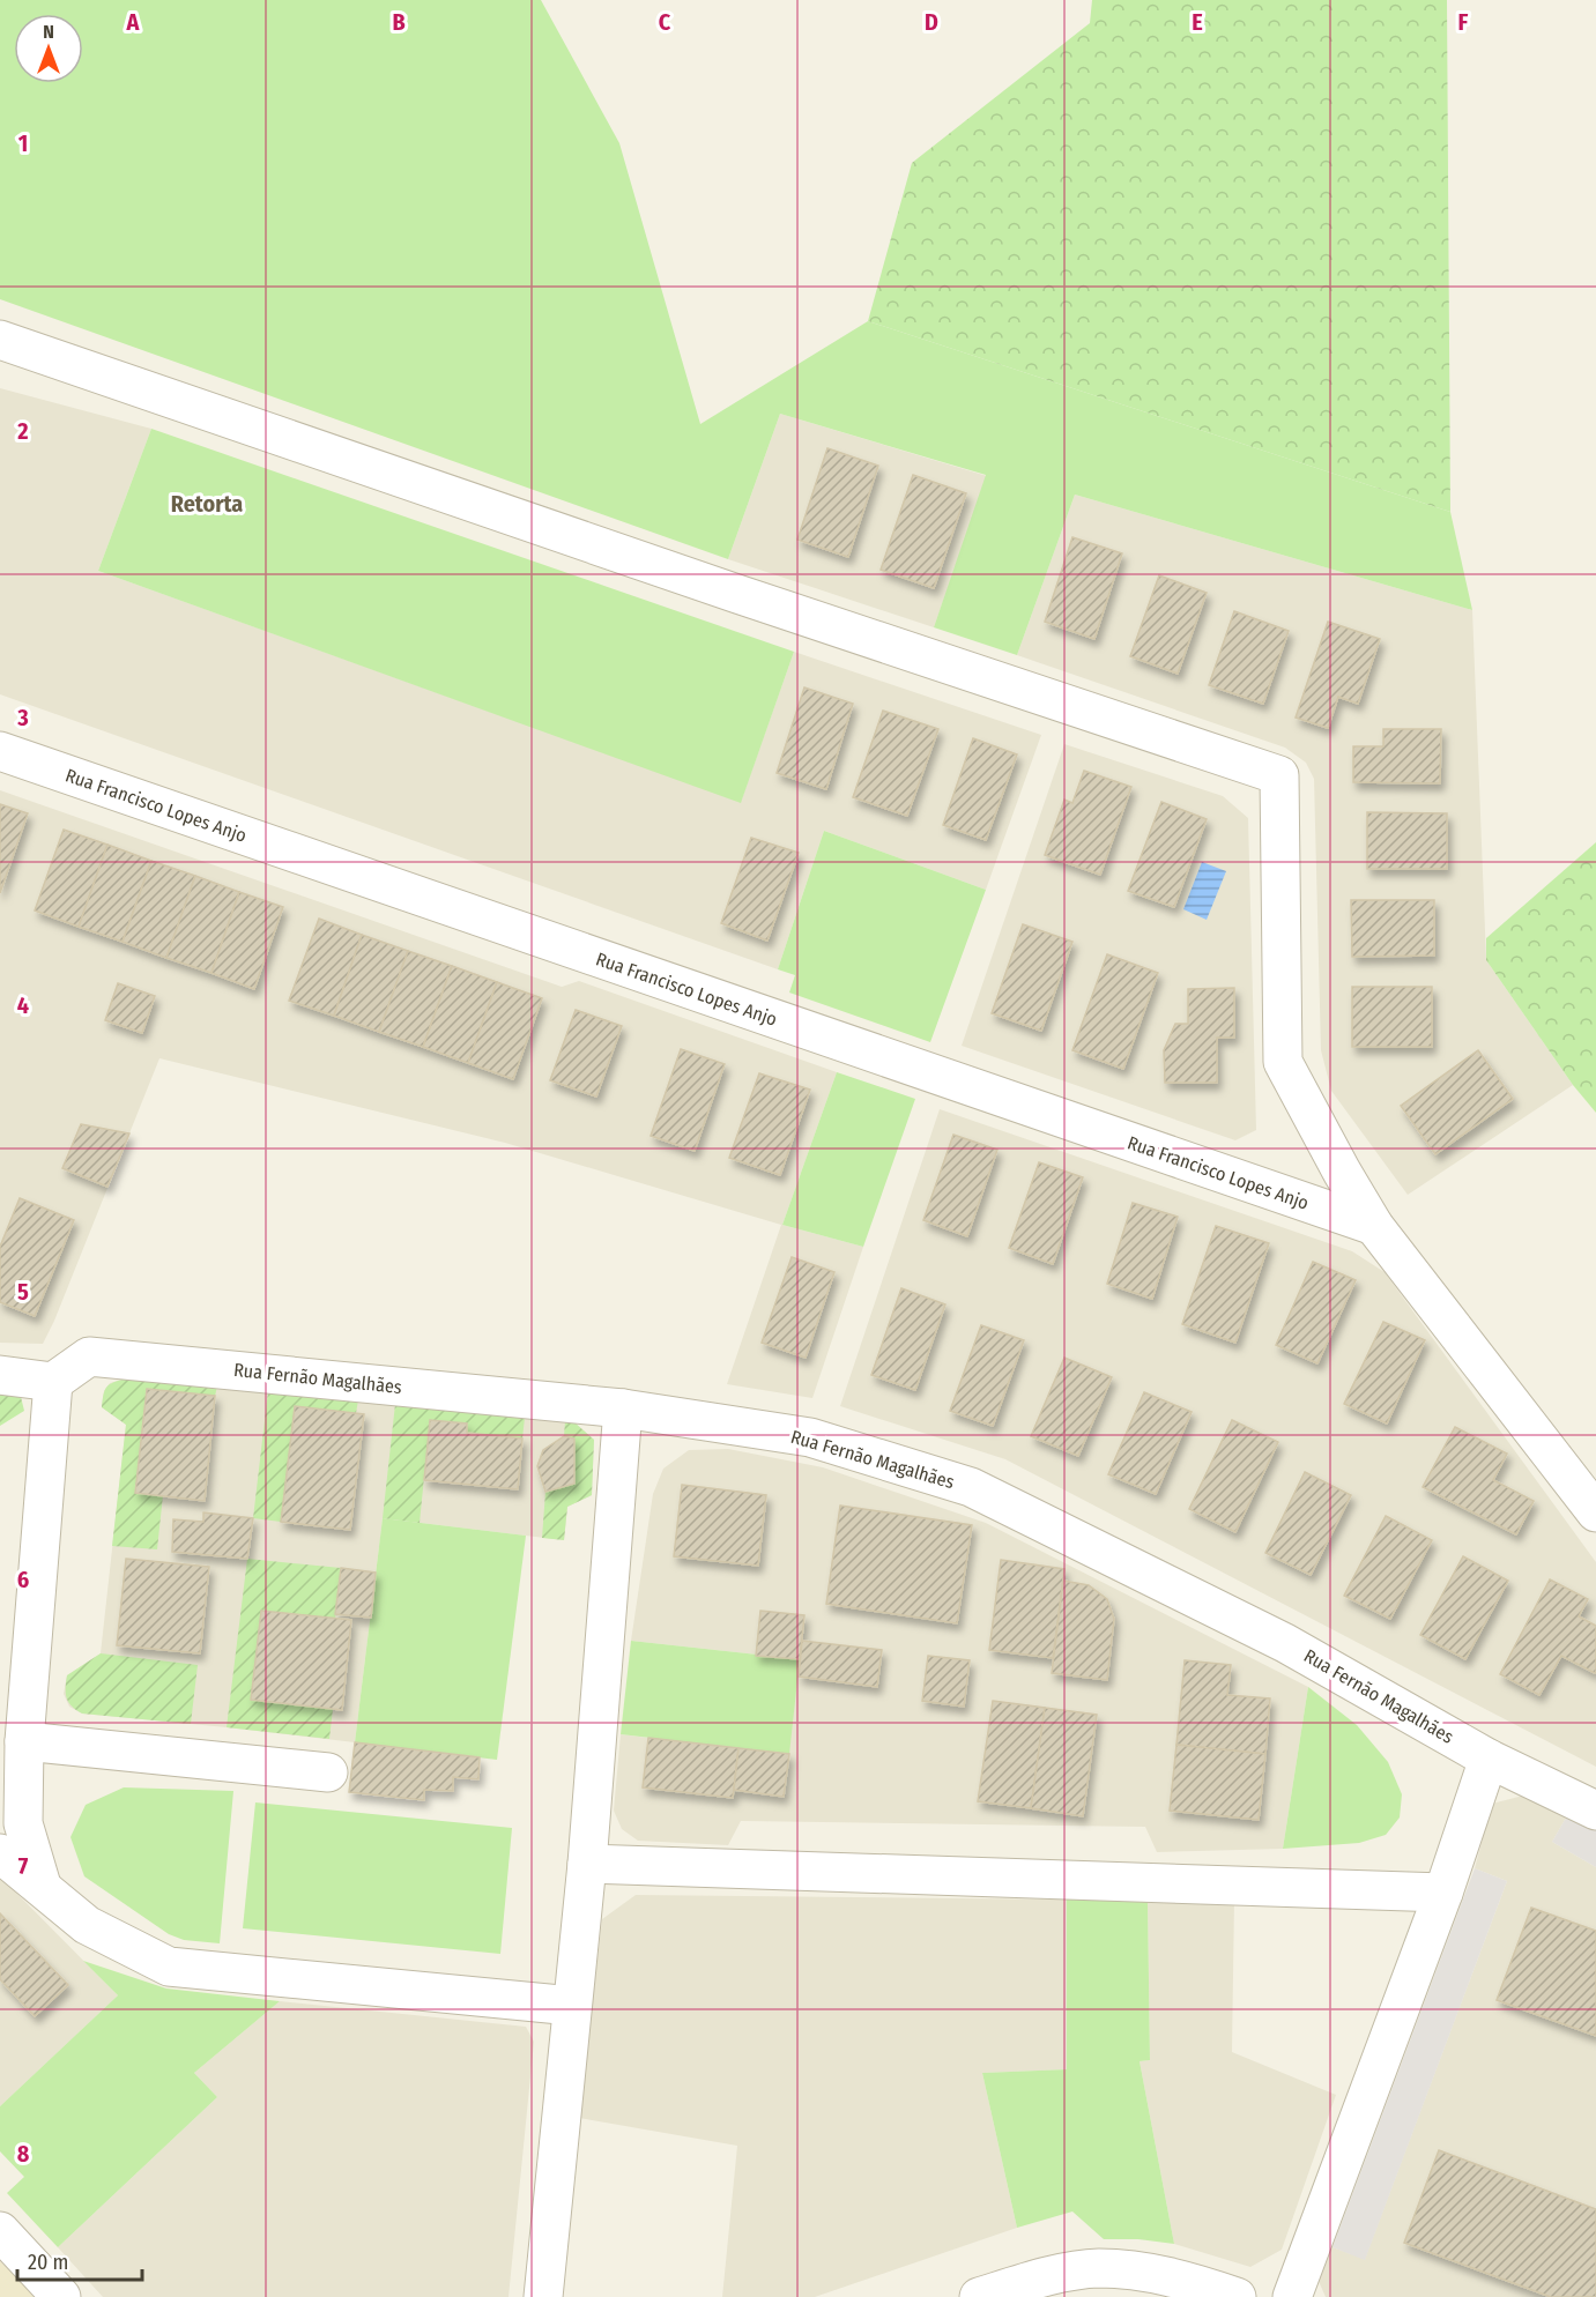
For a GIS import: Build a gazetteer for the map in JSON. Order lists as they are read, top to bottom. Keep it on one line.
{"streets":{"street":["Rua Francisco Lopes Anjo","Rua Fernão Magalhães"]},"districts":["Retorta"],"scale_bar":"20 m","north":"top","grid":{"columns":["A","B","C","D","E","F"],"rows":["1","2","3","4","5","6","7","8"]}}
